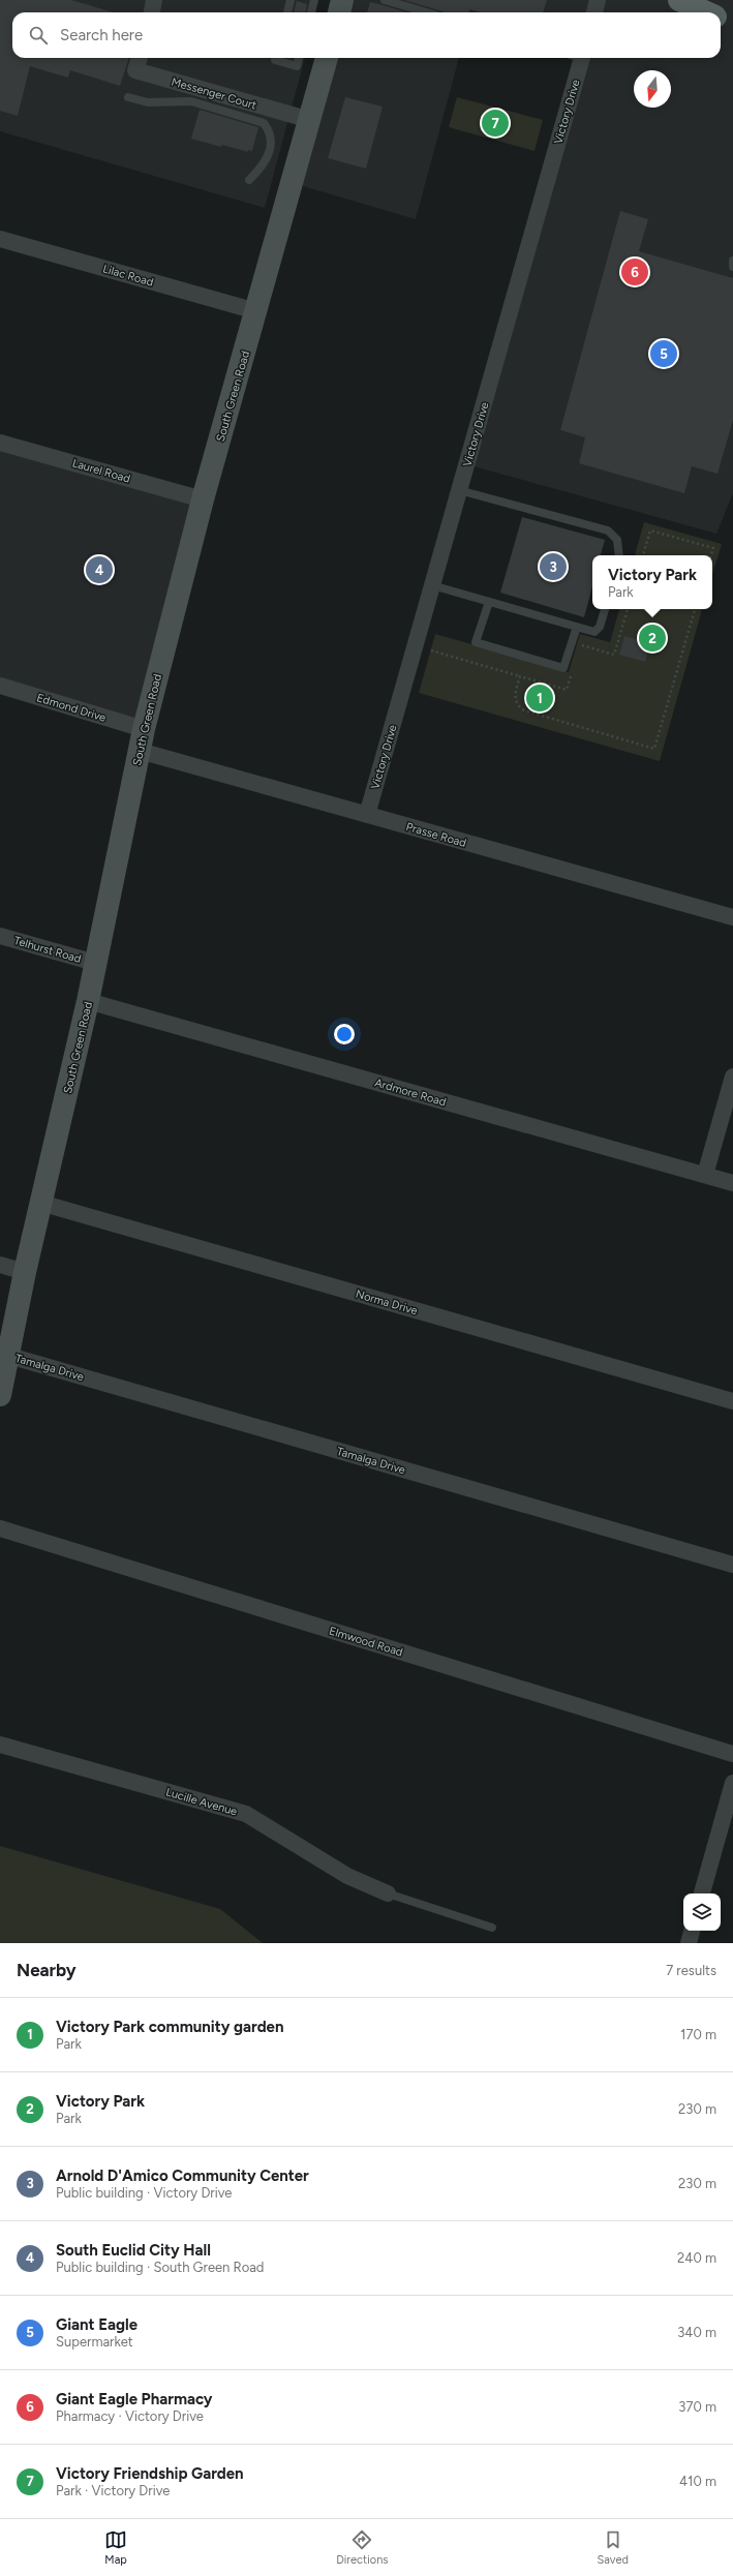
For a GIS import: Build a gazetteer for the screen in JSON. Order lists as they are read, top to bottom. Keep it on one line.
{"streets":{"main road":["South Green Road"],"street":["Messenger Court","Victory Drive","Lilac Road","Laurel Road","Edmond Drive","Prasse Road","Telhurst Road","Ardmore Road","Norma Drive","Tamalga Drive","Elmwood Road","Lucille Avenue"]},"crossings":[["Messenger Court","South Green Road"],["Victory Drive","Prasse Road"],["Lilac Road","South Green Road"],["South Green Road","Laurel Road"],["South Green Road","Edmond Drive"],["South Green Road","Prasse Road"],["South Green Road","Telhurst Road"],["South Green Road","Ardmore Road"],["South Green Road","Norma Drive"],["South Green Road","Tamalga Drive"]],"north":"bottom","page":{"search":"Search here","pins":["7","6","5","3","4","2","1"],"popup":["Victory Park","Park"],"heading":["Nearby","7 results"],"list":[{"mark":"1","name":"Victory Park community garden","note":"Park","value":"170 m"},{"mark":"2","name":"Victory Park","note":"Park","value":"230 m"},{"mark":"3","name":"Arnold D'Amico Community Center","note":"Public building · Victory Drive","value":"230 m"},{"mark":"4","name":"South Euclid City Hall","note":"Public building · South Green Road","value":"240 m"},{"mark":"5","name":"Giant Eagle","note":"Supermarket","value":"340 m"},{"mark":"6","name":"Giant Eagle Pharmacy","note":"Pharmacy · Victory Drive","value":"370 m"},{"mark":"7","name":"Victory Friendship Garden","note":"Park · Victory Drive","value":"410 m"}],"nav":["Map","Directions","Saved"]}}
